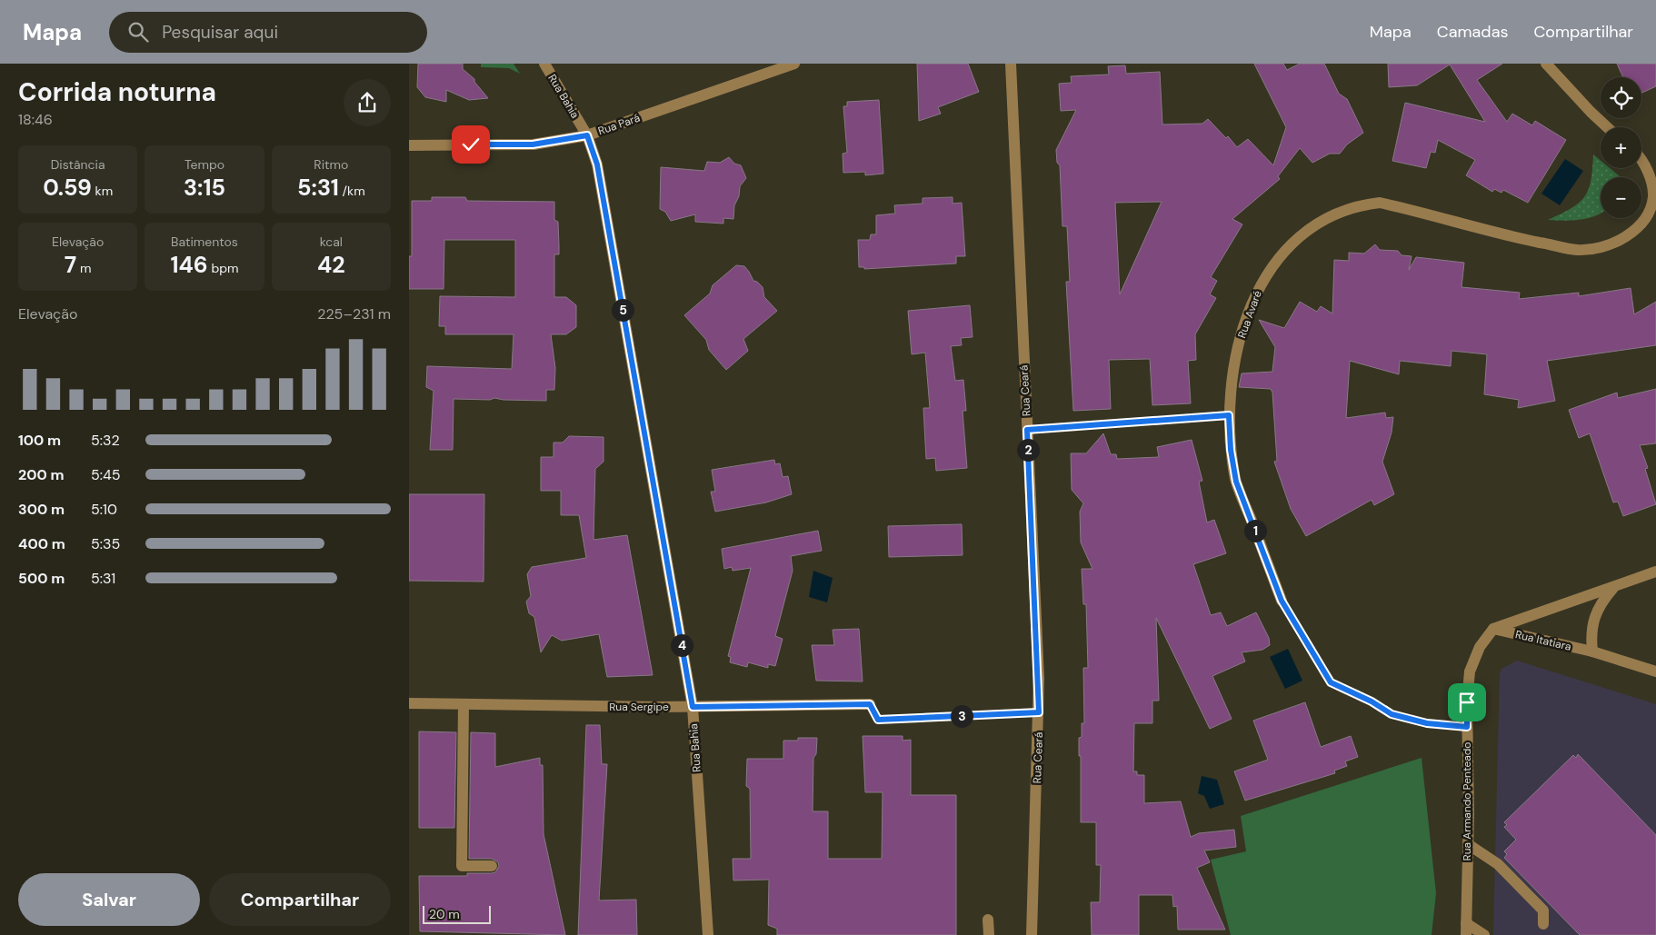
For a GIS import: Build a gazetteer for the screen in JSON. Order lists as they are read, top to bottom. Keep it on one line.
{"streets":{"street":["Rua Bahia","Rua Pará","Rua Avaré","Rua Ceará","Rua Itatiara","Rua Sergipe","Rua Armando Penteado"]},"crossings":[["Rua Bahia","Rua Pará"],["Rua Bahia","Rua Sergipe"],["Rua Itatiara","Rua Armando Penteado"]],"scale_bar":"20 m","page":{"header":"Mapa","search":"Pesquisar aqui","nav":["Mapa","Camadas","Compartilhar"],"heading":["Corrida noturna","18:46"],"map_buttons":["+","−"],"stats":[["Distância","0.59 km"],["Tempo","3:15"],["Ritmo","5:31 /km"],["Elevação","7 m"],["Batimentos","146 bpm"],["kcal","42"]],"chart":["Elevação","225–231 m"],"pins":["5","2","1","4","3"],"list":[{"name":"100 m","note":"5:32"},{"name":"200 m","note":"5:45"},{"name":"300 m","note":"5:10"},{"name":"400 m","note":"5:35"},{"name":"500 m","note":"5:31"}],"buttons":["Salvar","Compartilhar"],"scale":"20 m"}}
